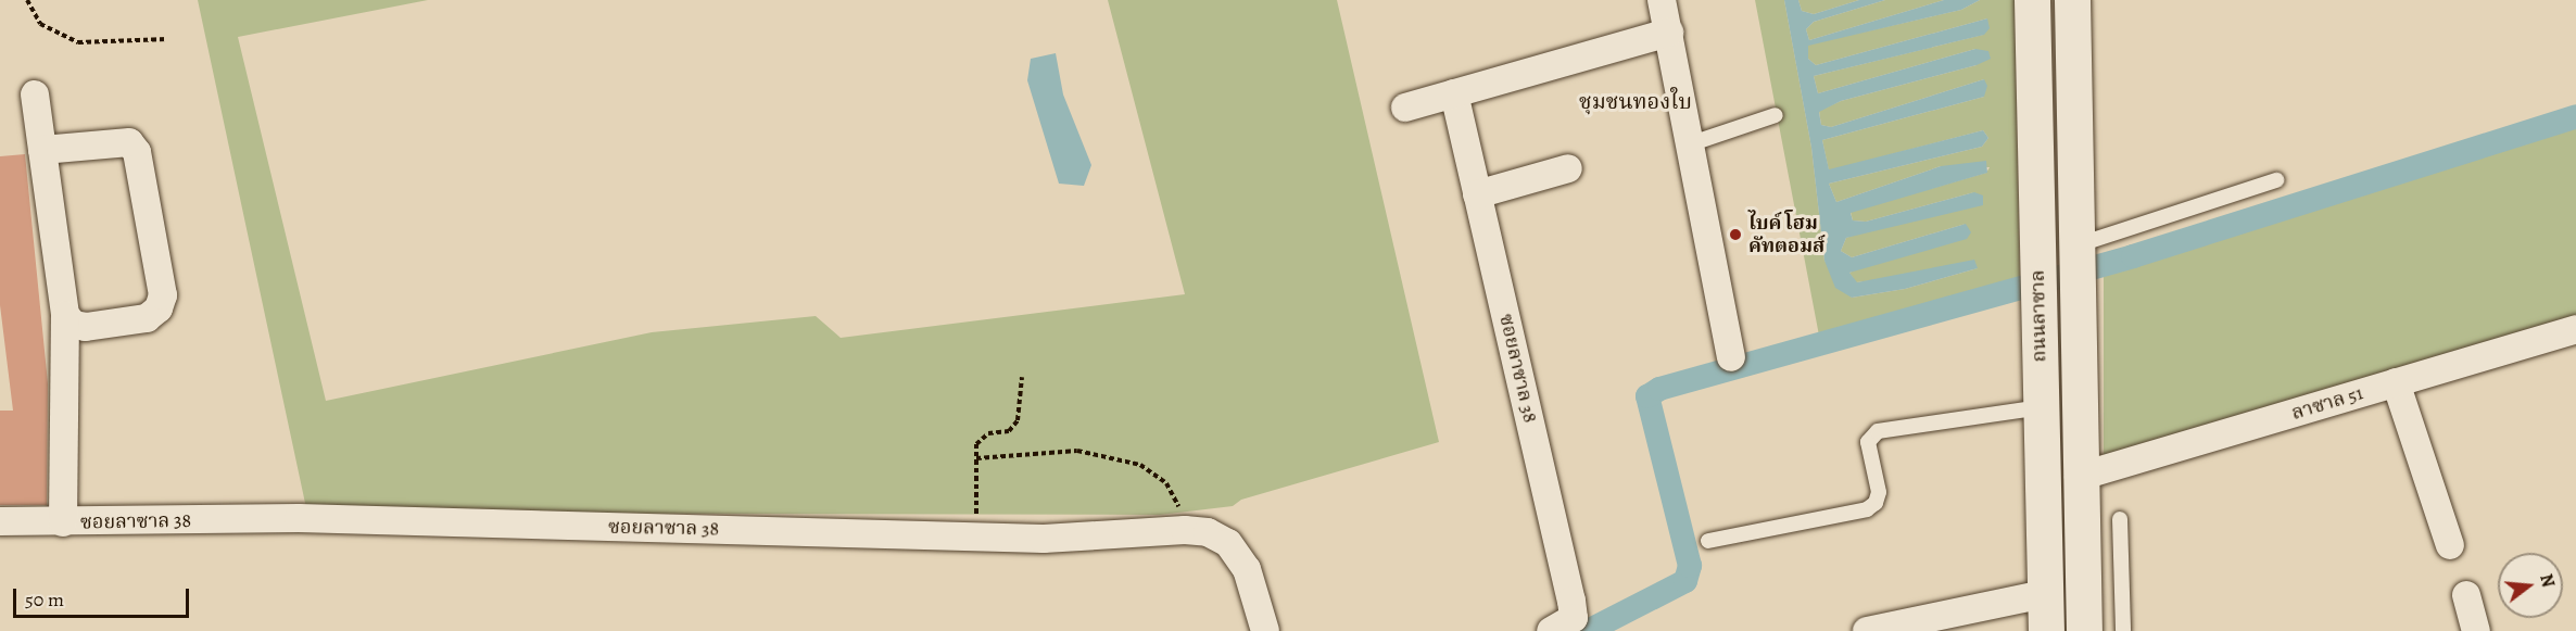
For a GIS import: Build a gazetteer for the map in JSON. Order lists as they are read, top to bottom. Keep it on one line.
{"streets":{"street":["ถนนลาซาล","ซอยลาซาล 38","ลาซาล 51"]},"crossings":[["ถนนลาซาล","ลาซาล 51"]],"districts":["ชุมชนทองใบ"],"places":["ไบค์ โฮม คัทตอมส์"],"scale_bar":"50 m","north":"right"}
